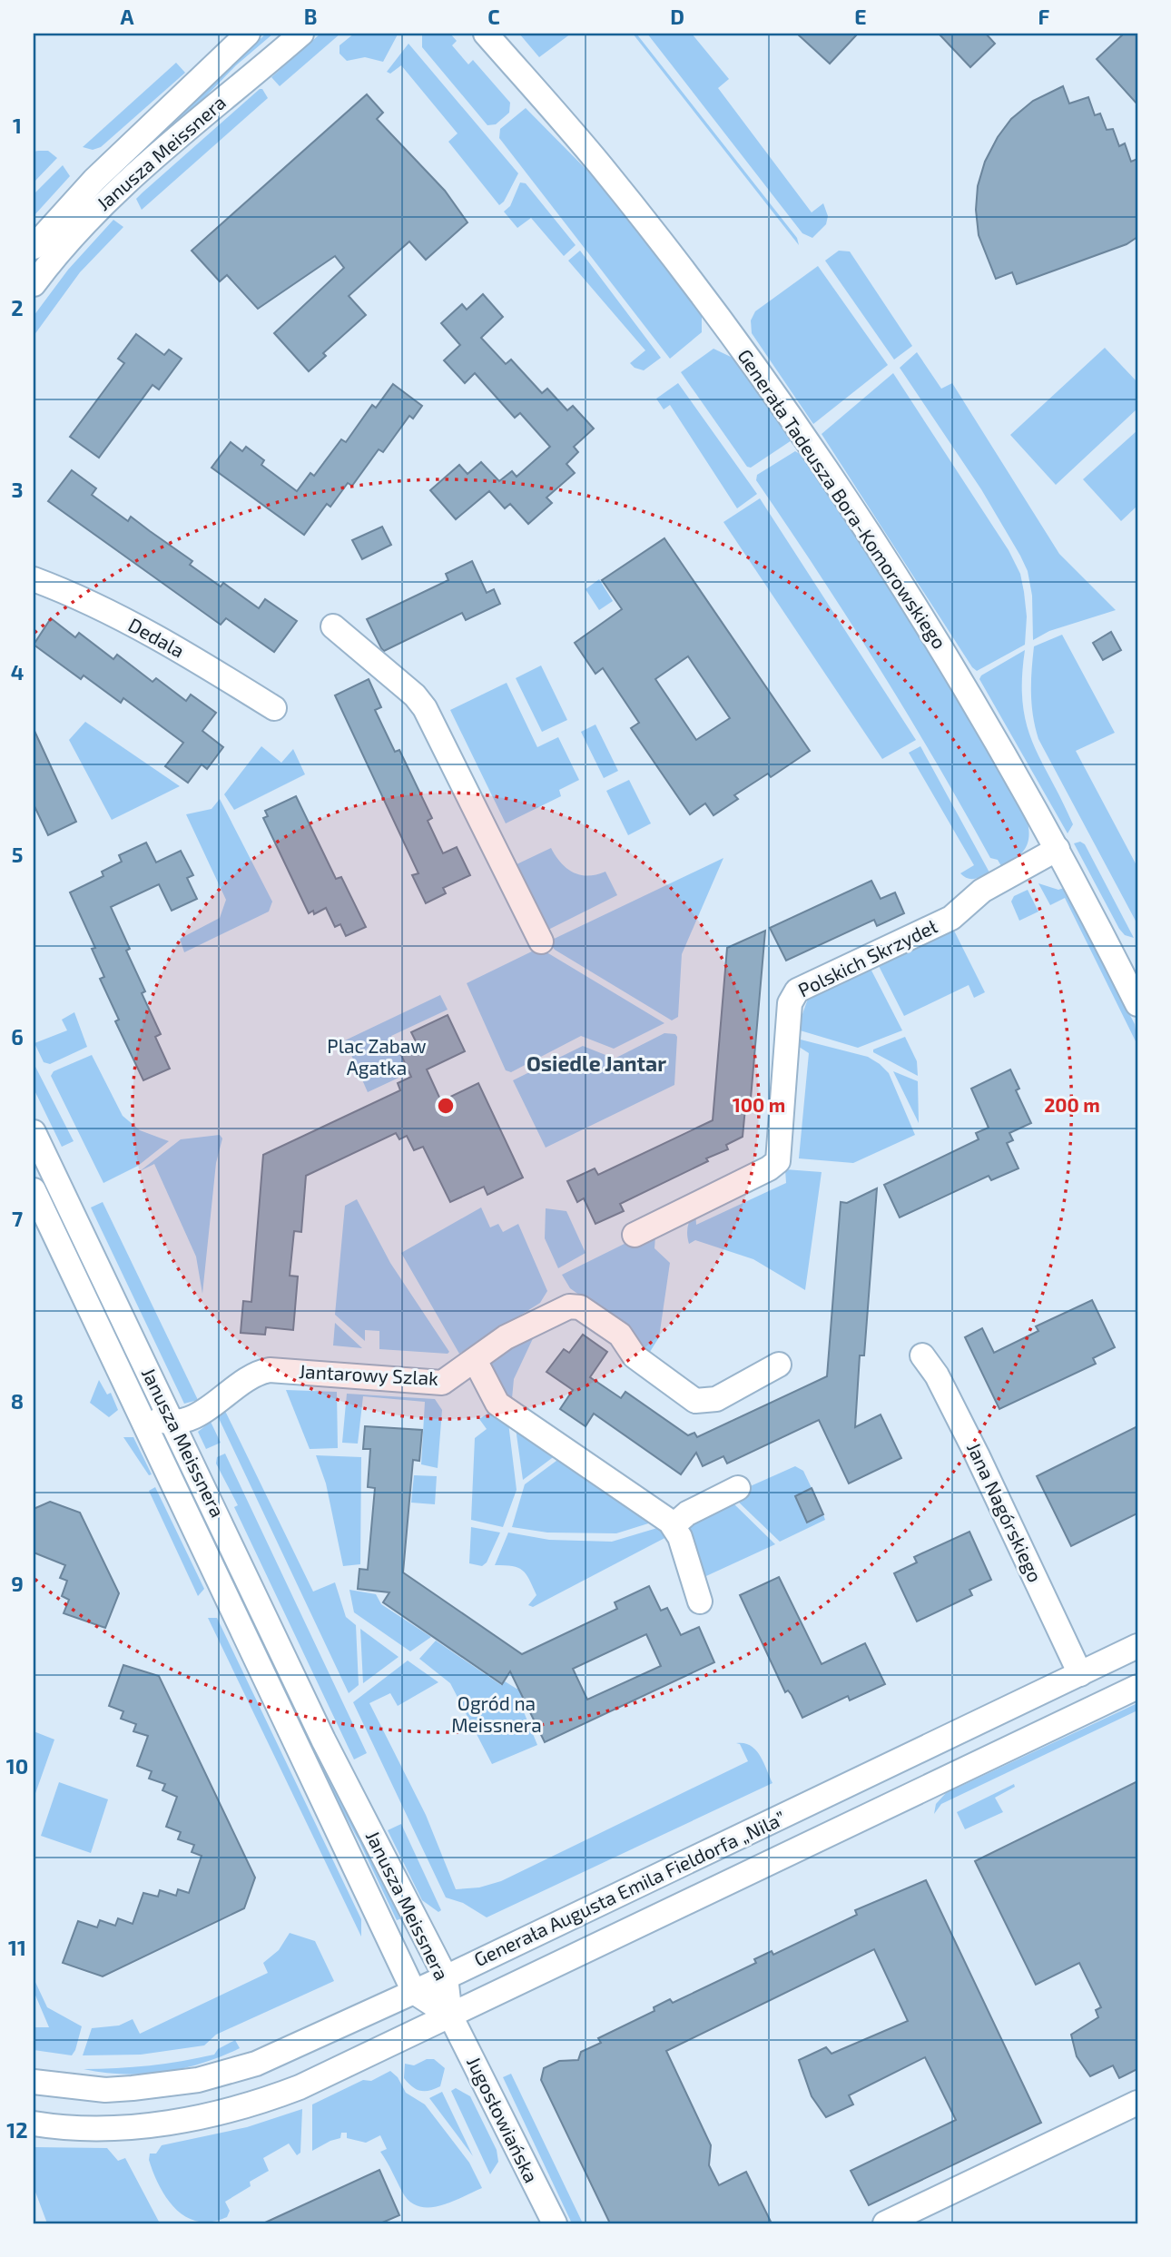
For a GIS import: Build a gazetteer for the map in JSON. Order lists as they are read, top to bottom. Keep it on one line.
{"streets":{"street":["Janusza Meissnera","Generała Tadeusza Bora-Komorowskiego","Dedala","Polskich Skrzydeł","Jantarowy Szlak","Jana Nagórskiego","Generała Augusta Emila Fieldorfa „Nila”","Jugosłowiańska"]},"crossings":[["Janusza Meissnera","Jantarowy Szlak"],["Janusza Meissnera","Generała Augusta Emila Fieldorfa „Nila”"],["Janusza Meissnera","Jugosłowiańska"],["Generała Tadeusza Bora-Komorowskiego","Polskich Skrzydeł"],["Jana Nagórskiego","Generała Augusta Emila Fieldorfa „Nila”"],["Generała Augusta Emila Fieldorfa „Nila”","Jugosłowiańska"]],"districts":["Osiedle Jantar"],"parks":["Plac Zabaw Agatka","Ogród na Meissnera"],"grid":{"columns":["A","B","C","D","E","F"],"rows":["1","2","3","4","5","6","7","8","9","10","11","12"]},"rings":["100 m","200 m"]}
